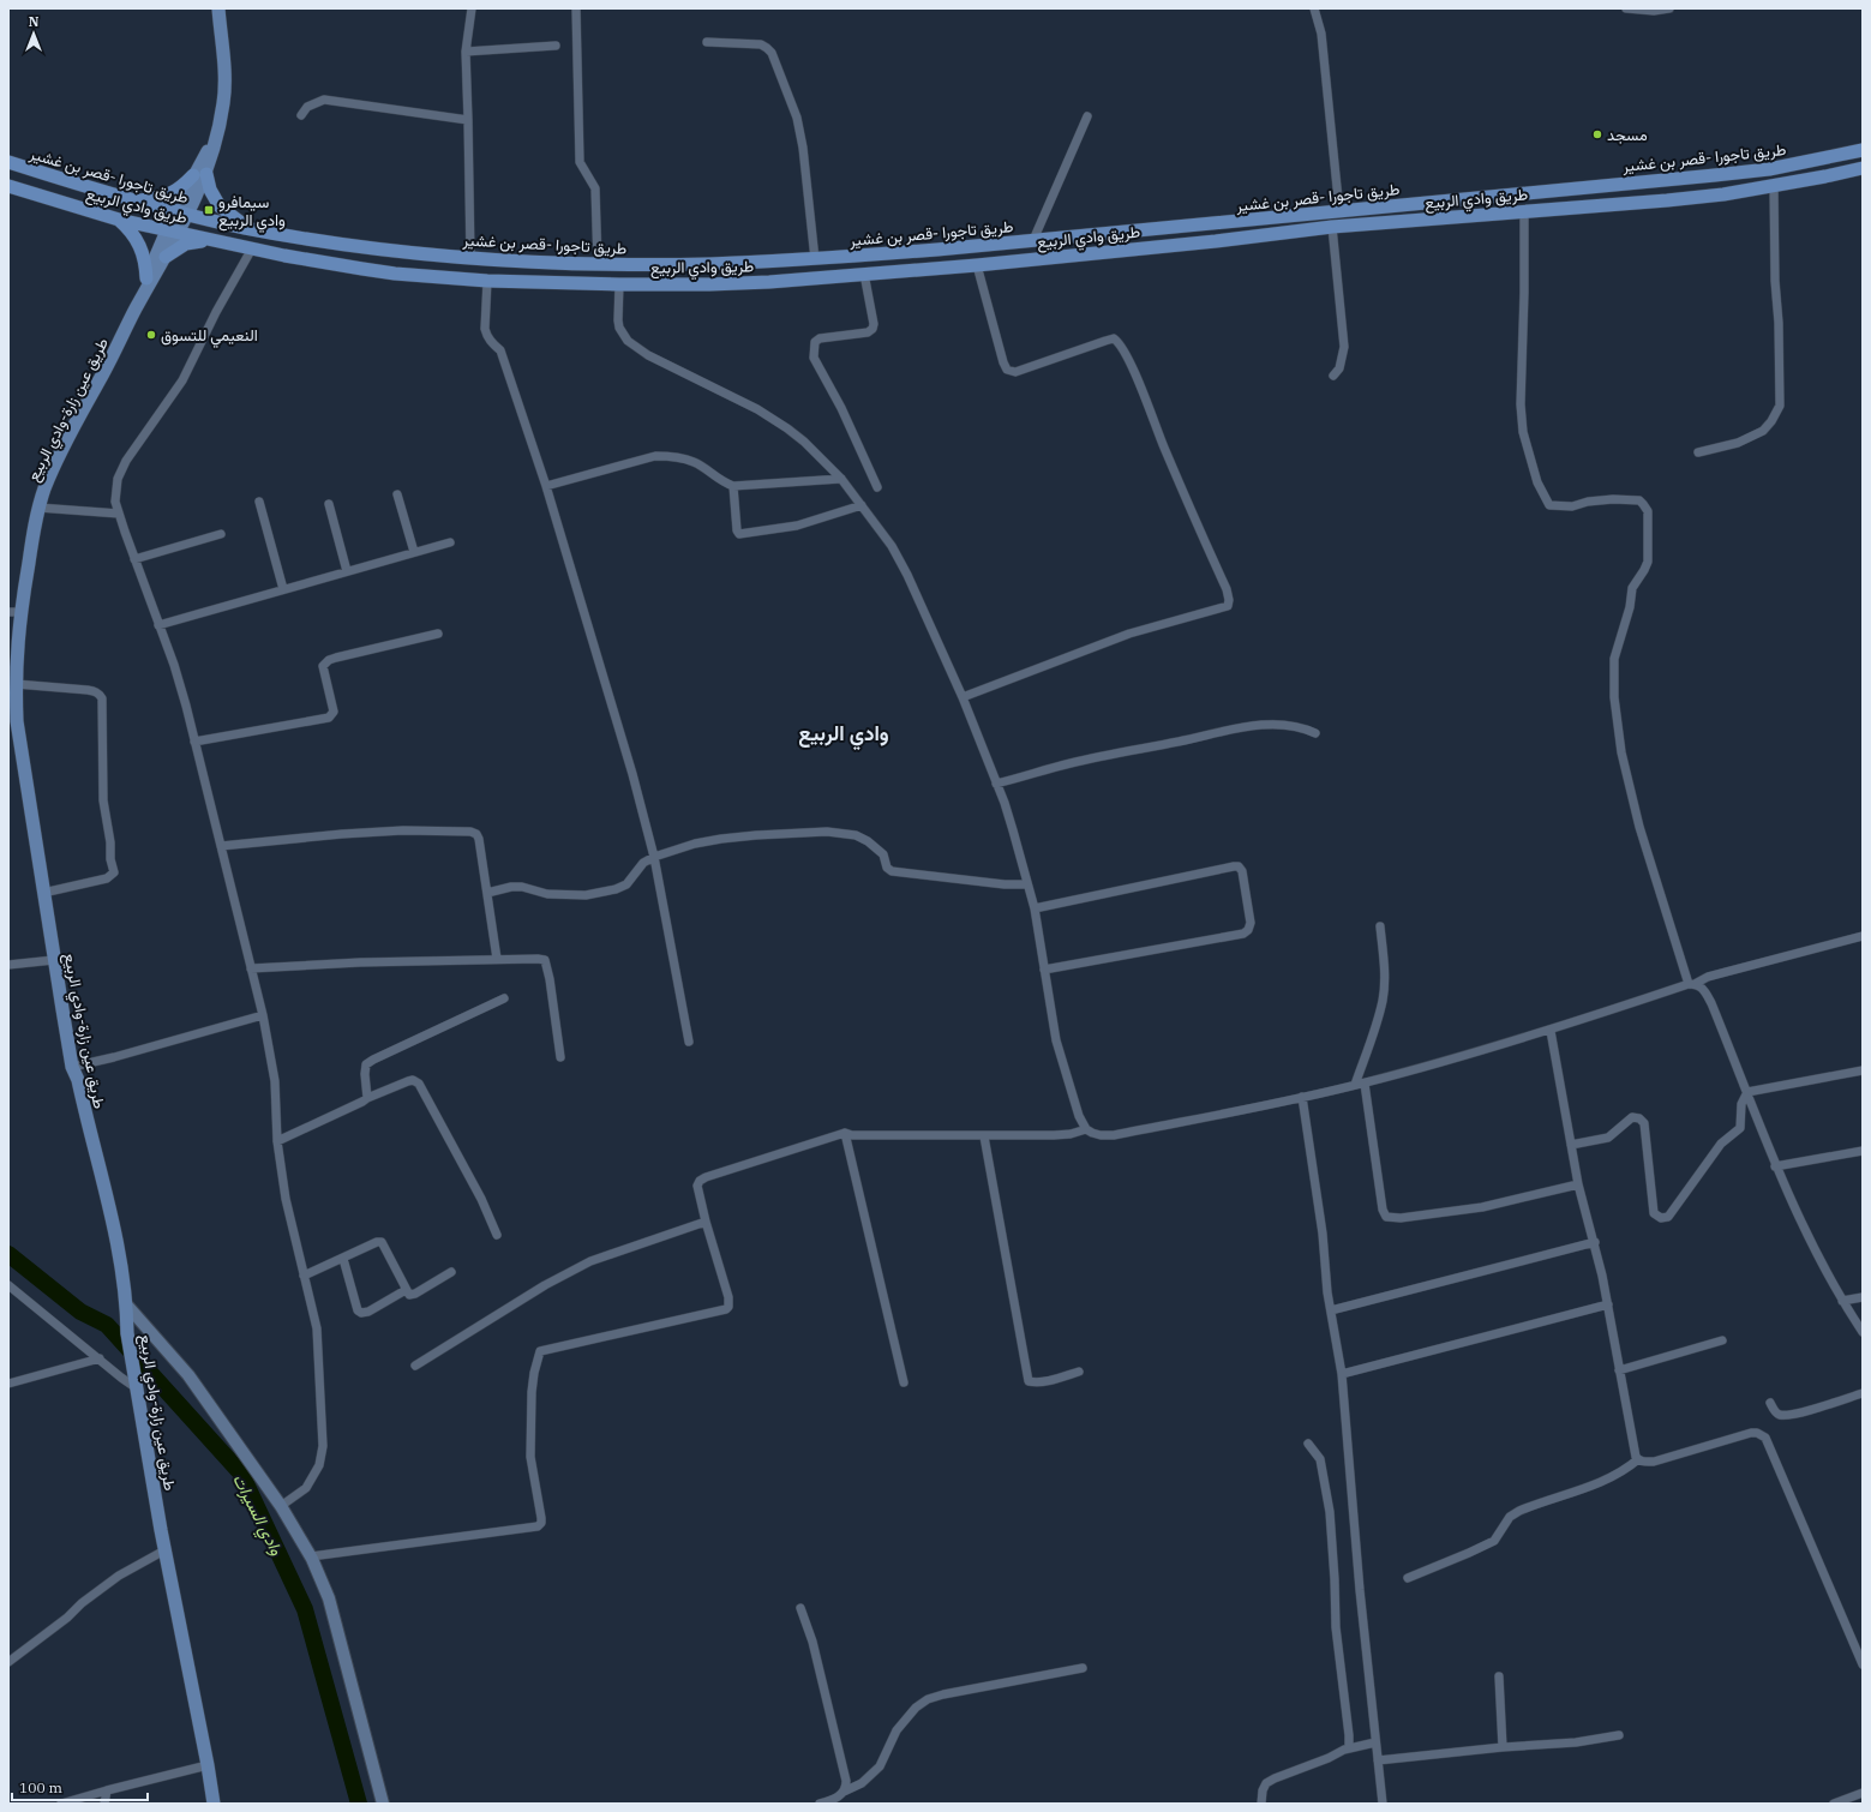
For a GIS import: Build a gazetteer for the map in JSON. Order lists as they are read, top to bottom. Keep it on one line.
{"streets":{"highway":["طريق تاجورا -قصر بن غشير","طريق وادي الربيع"],"main road":["طريق عين زارة-وادي الربيع"]},"districts":["وادي الربيع"],"water":["وادي السيرات"],"places":{"other":["مسجد","النعيمي للتسوق"],"transit":["سيمافرو وادي الربيع"]},"scale_bar":"100 m","north":"top"}
